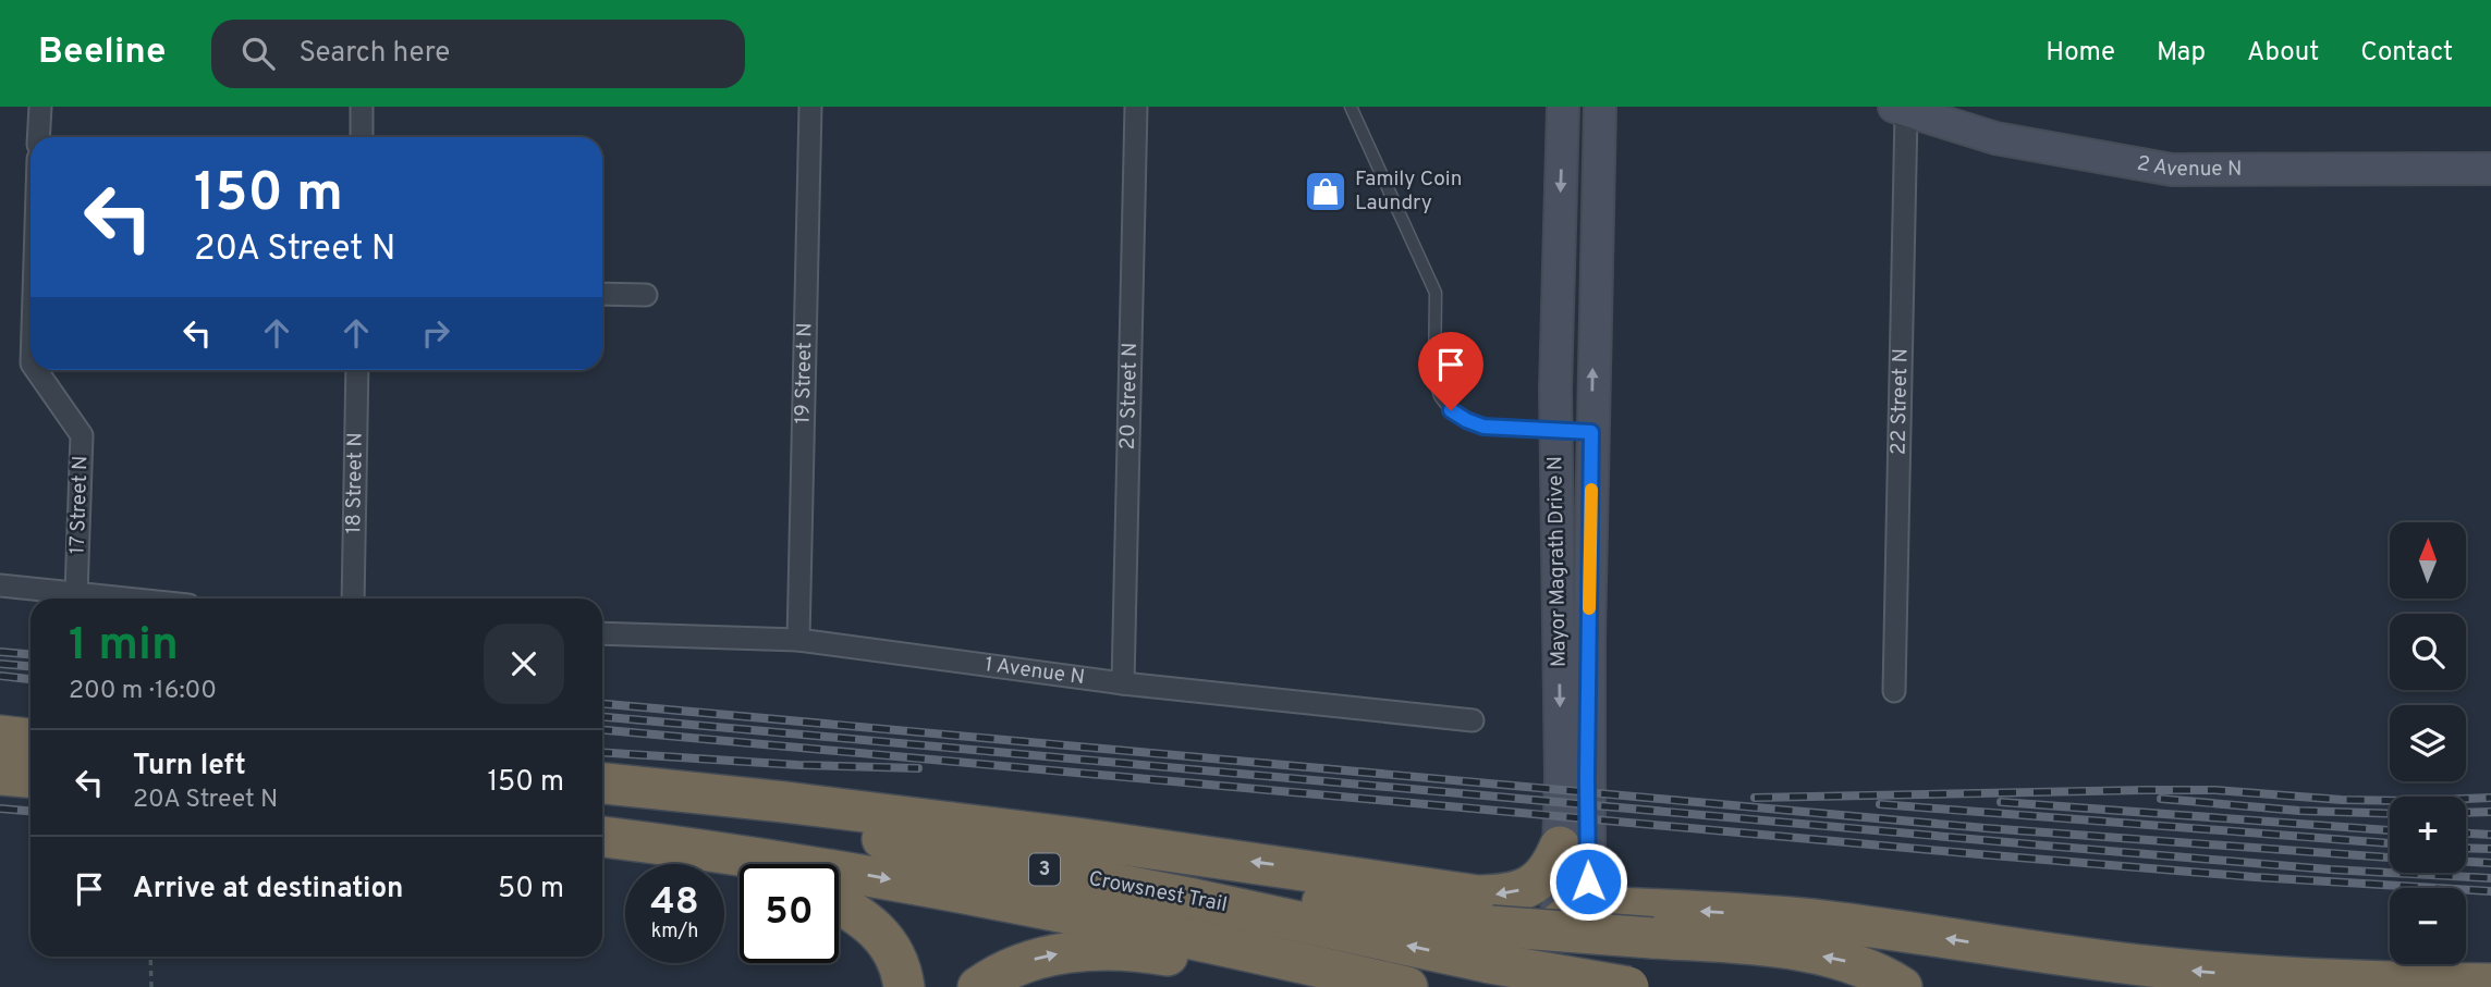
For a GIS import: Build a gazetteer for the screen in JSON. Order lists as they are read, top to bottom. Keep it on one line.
{"streets":{"highway":["3","Crowsnest Trail"],"main road":["2 Avenue N","Mayor Magrath Drive N"],"street":["19 Street N","20 Street N","22 Street N","18 Street N","17 Street N","1 Avenue N"]},"crossings":[["2 Avenue N","22 Street N"],["19 Street N","1 Avenue N"],["20 Street N","1 Avenue N"]],"places":{"shop":["Family Coin Laundry"]},"north":"top","page":{"header":"Beeline","search":"Search here","nav":["Home","Map","About","Contact"],"turn":["150 m","20A Street N"],"map_buttons":["+","−"],"heading":["1 min","200 m · 16:00"],"list":[{"name":"Turn left","note":"20A Street N","value":"150 m"},{"name":"Arrive at destination","value":"50 m"}],"speed":"48 km/h","limit":"50"}}
